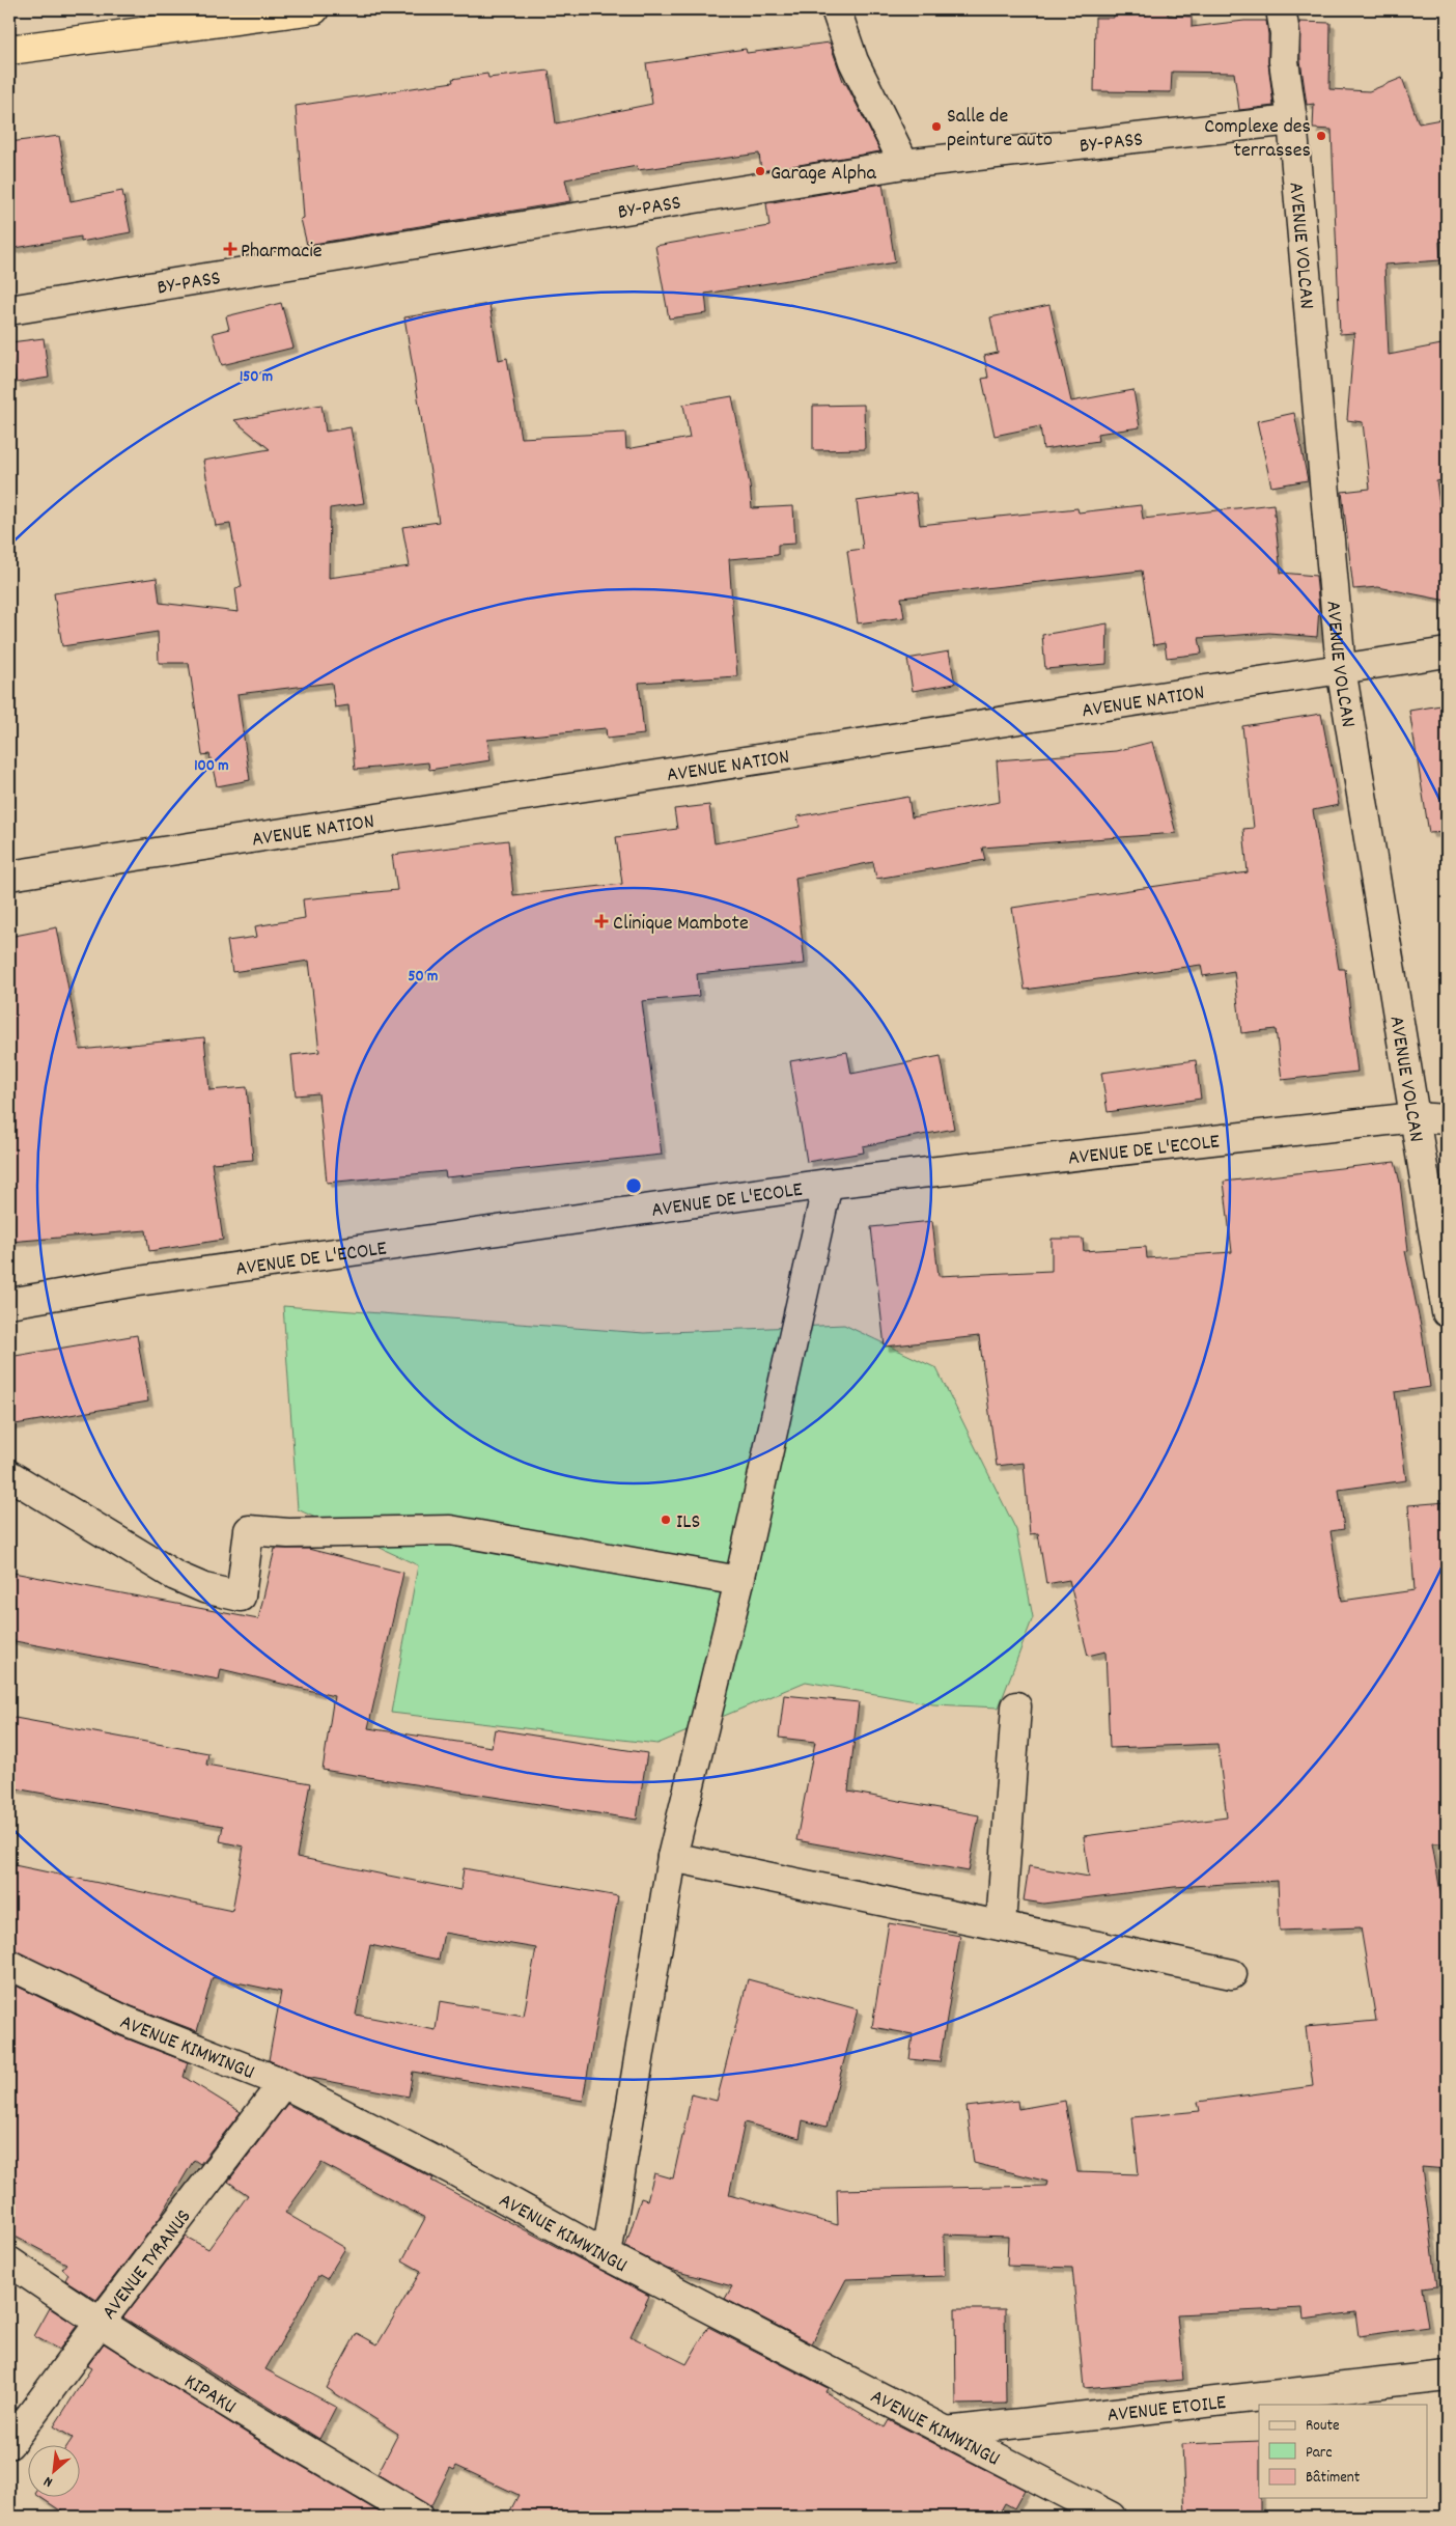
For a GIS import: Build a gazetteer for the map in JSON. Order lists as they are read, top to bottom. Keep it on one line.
{"streets":{"street":["BY-PASS","AVENUE VOLCAN","AVENUE NATION","AVENUE DE L'ECOLE","AVENUE KIMWINGU","AVENUE TYRANUS","KIPAKU","AVENUE ETOILE"]},"crossings":[["BY-PASS","AVENUE VOLCAN"],["AVENUE VOLCAN","AVENUE NATION"],["AVENUE VOLCAN","AVENUE DE L'ECOLE"],["AVENUE KIMWINGU","AVENUE TYRANUS"],["AVENUE KIMWINGU","AVENUE ETOILE"],["AVENUE TYRANUS","KIPAKU"]],"places":{"other":["Salle de peinture auto","Complexe des terrasses","Garage Alpha","ILS"],"health":["Pharmacie","Clinique Mambote"]},"legend":["Route","Parc","Bâtiment"],"north":"bottom left","rings":["150 m","100 m","50 m"]}
